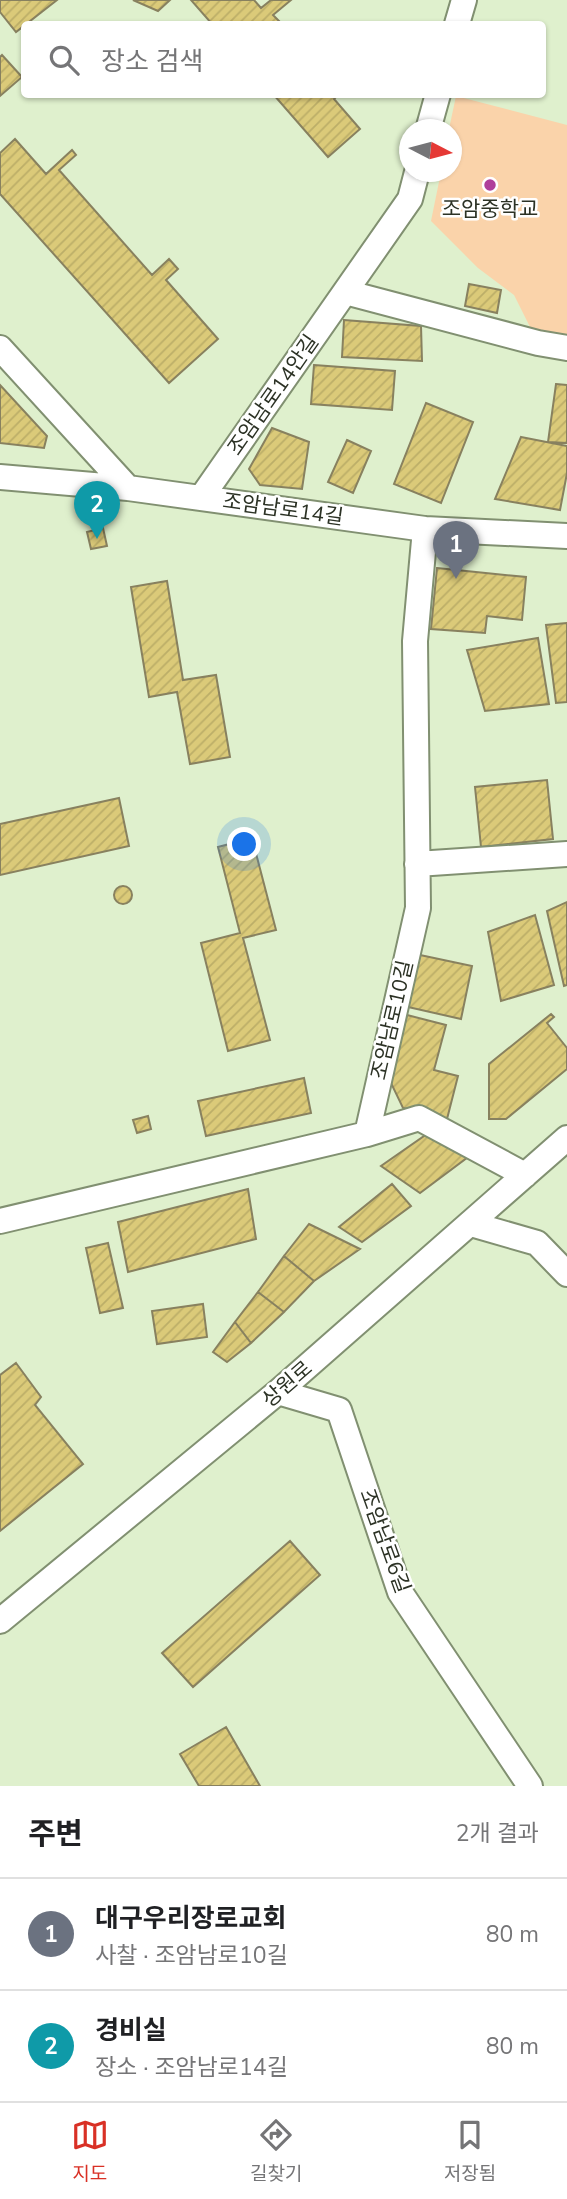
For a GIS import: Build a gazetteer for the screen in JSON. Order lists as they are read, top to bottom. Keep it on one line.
{"streets":{"street":["조암남로14안길","조암남로14길","조암남로10길","상원로","조암남로6길"]},"crossings":[["조암남로14안길","조암남로14길"],["조암남로14길","조암남로10길"],["상원로","조암남로6길"]],"places":["조암중학교"],"north":"right","page":{"search":"장소 검색","pins":["2","1"],"heading":["주변","2개 결과"],"list":[{"mark":"1","name":"대구우리장로교회","note":"사찰 · 조암남로10길","value":"80 m"},{"mark":"2","name":"경비실","note":"장소 · 조암남로14길","value":"80 m"}],"nav":["지도","길찾기","저장됨"]}}
